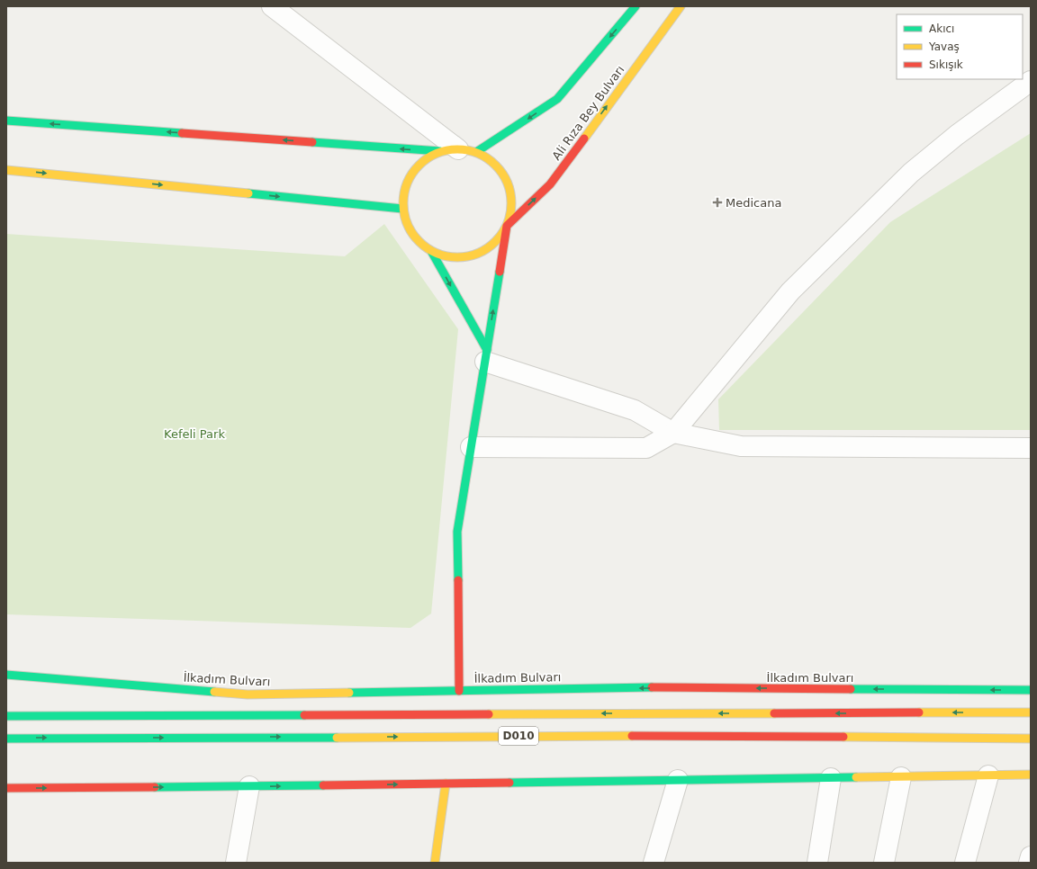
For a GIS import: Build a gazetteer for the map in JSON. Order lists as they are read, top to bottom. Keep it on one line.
{"streets":{"main road":["Ali Rıza Bey Bulvarı","İlkadım Bulvarı","D010"]},"parks":["Kefeli Park"],"places":{"health":["Medicana"]},"legend":["Akıcı","Yavaş","Sıkışık"]}
